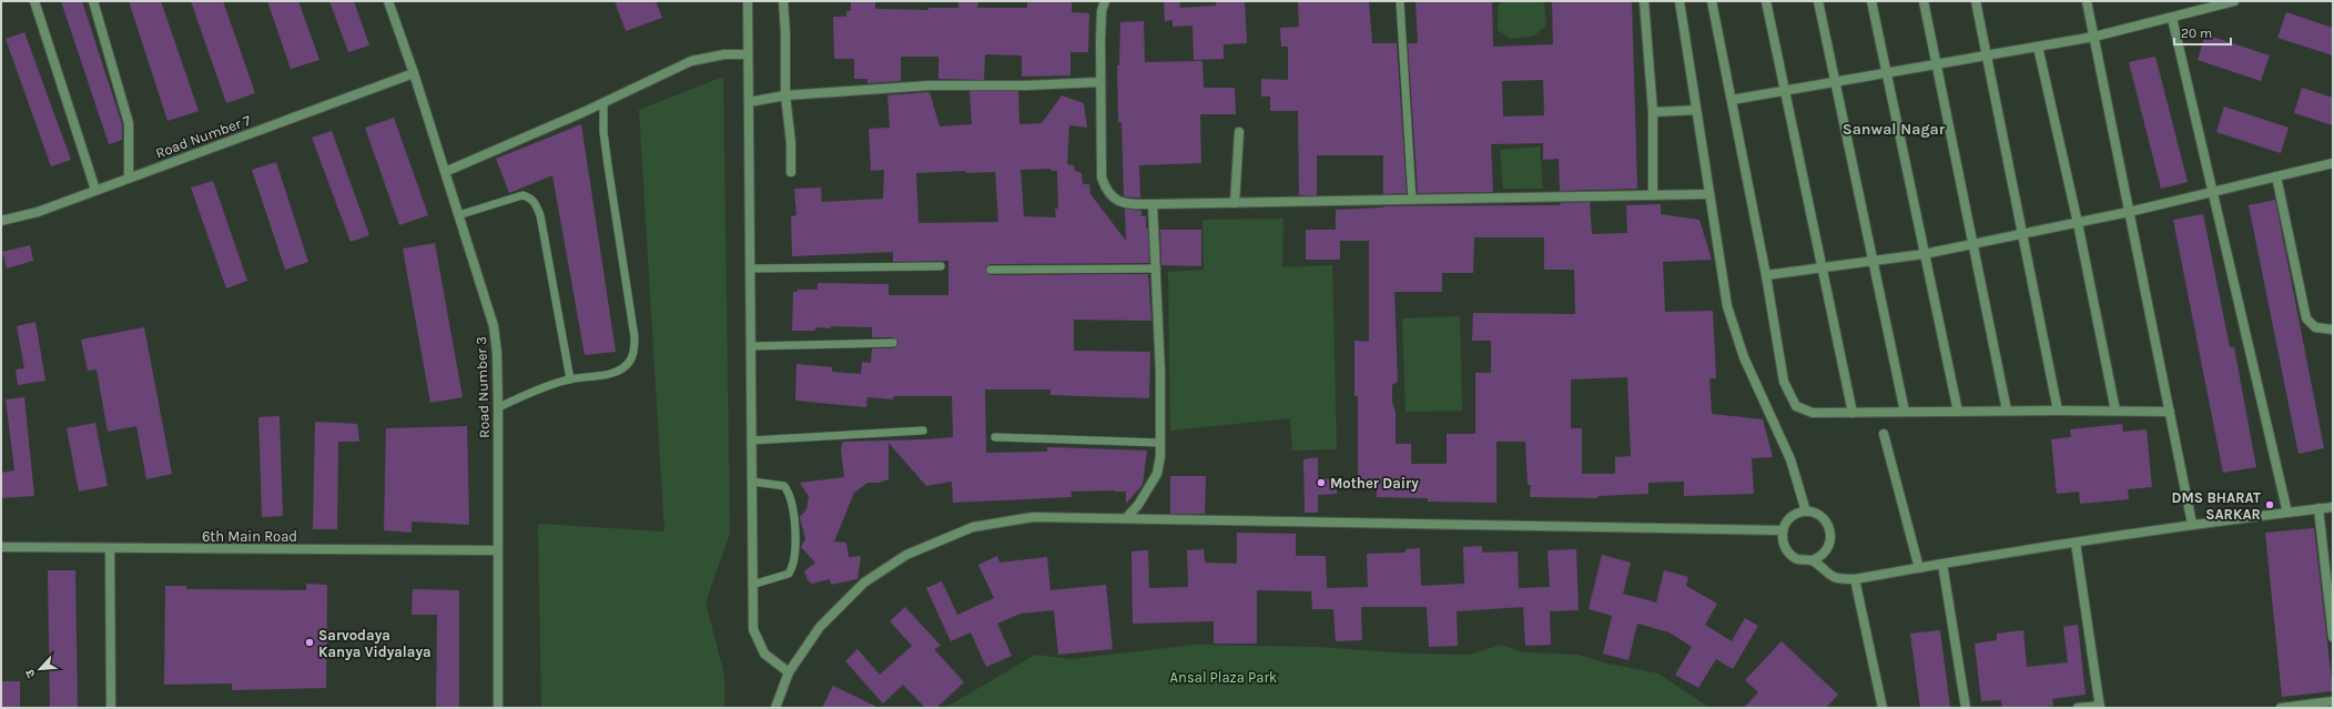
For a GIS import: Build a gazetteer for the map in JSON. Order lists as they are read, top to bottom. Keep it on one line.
{"streets":{"street":["Road Number 7","Road Number 3","6th Main Road"]},"crossings":[["Road Number 7","Road Number 3"],["Road Number 3","6th Main Road"]],"districts":["Sanwal Nagar"],"parks":["Ansal Plaza Park"],"places":["Mother Dairy","DMS BHARAT SARKAR","Sarvodaya Kanya Vidyalaya"],"scale_bar":"20 m","north":"bottom left"}
